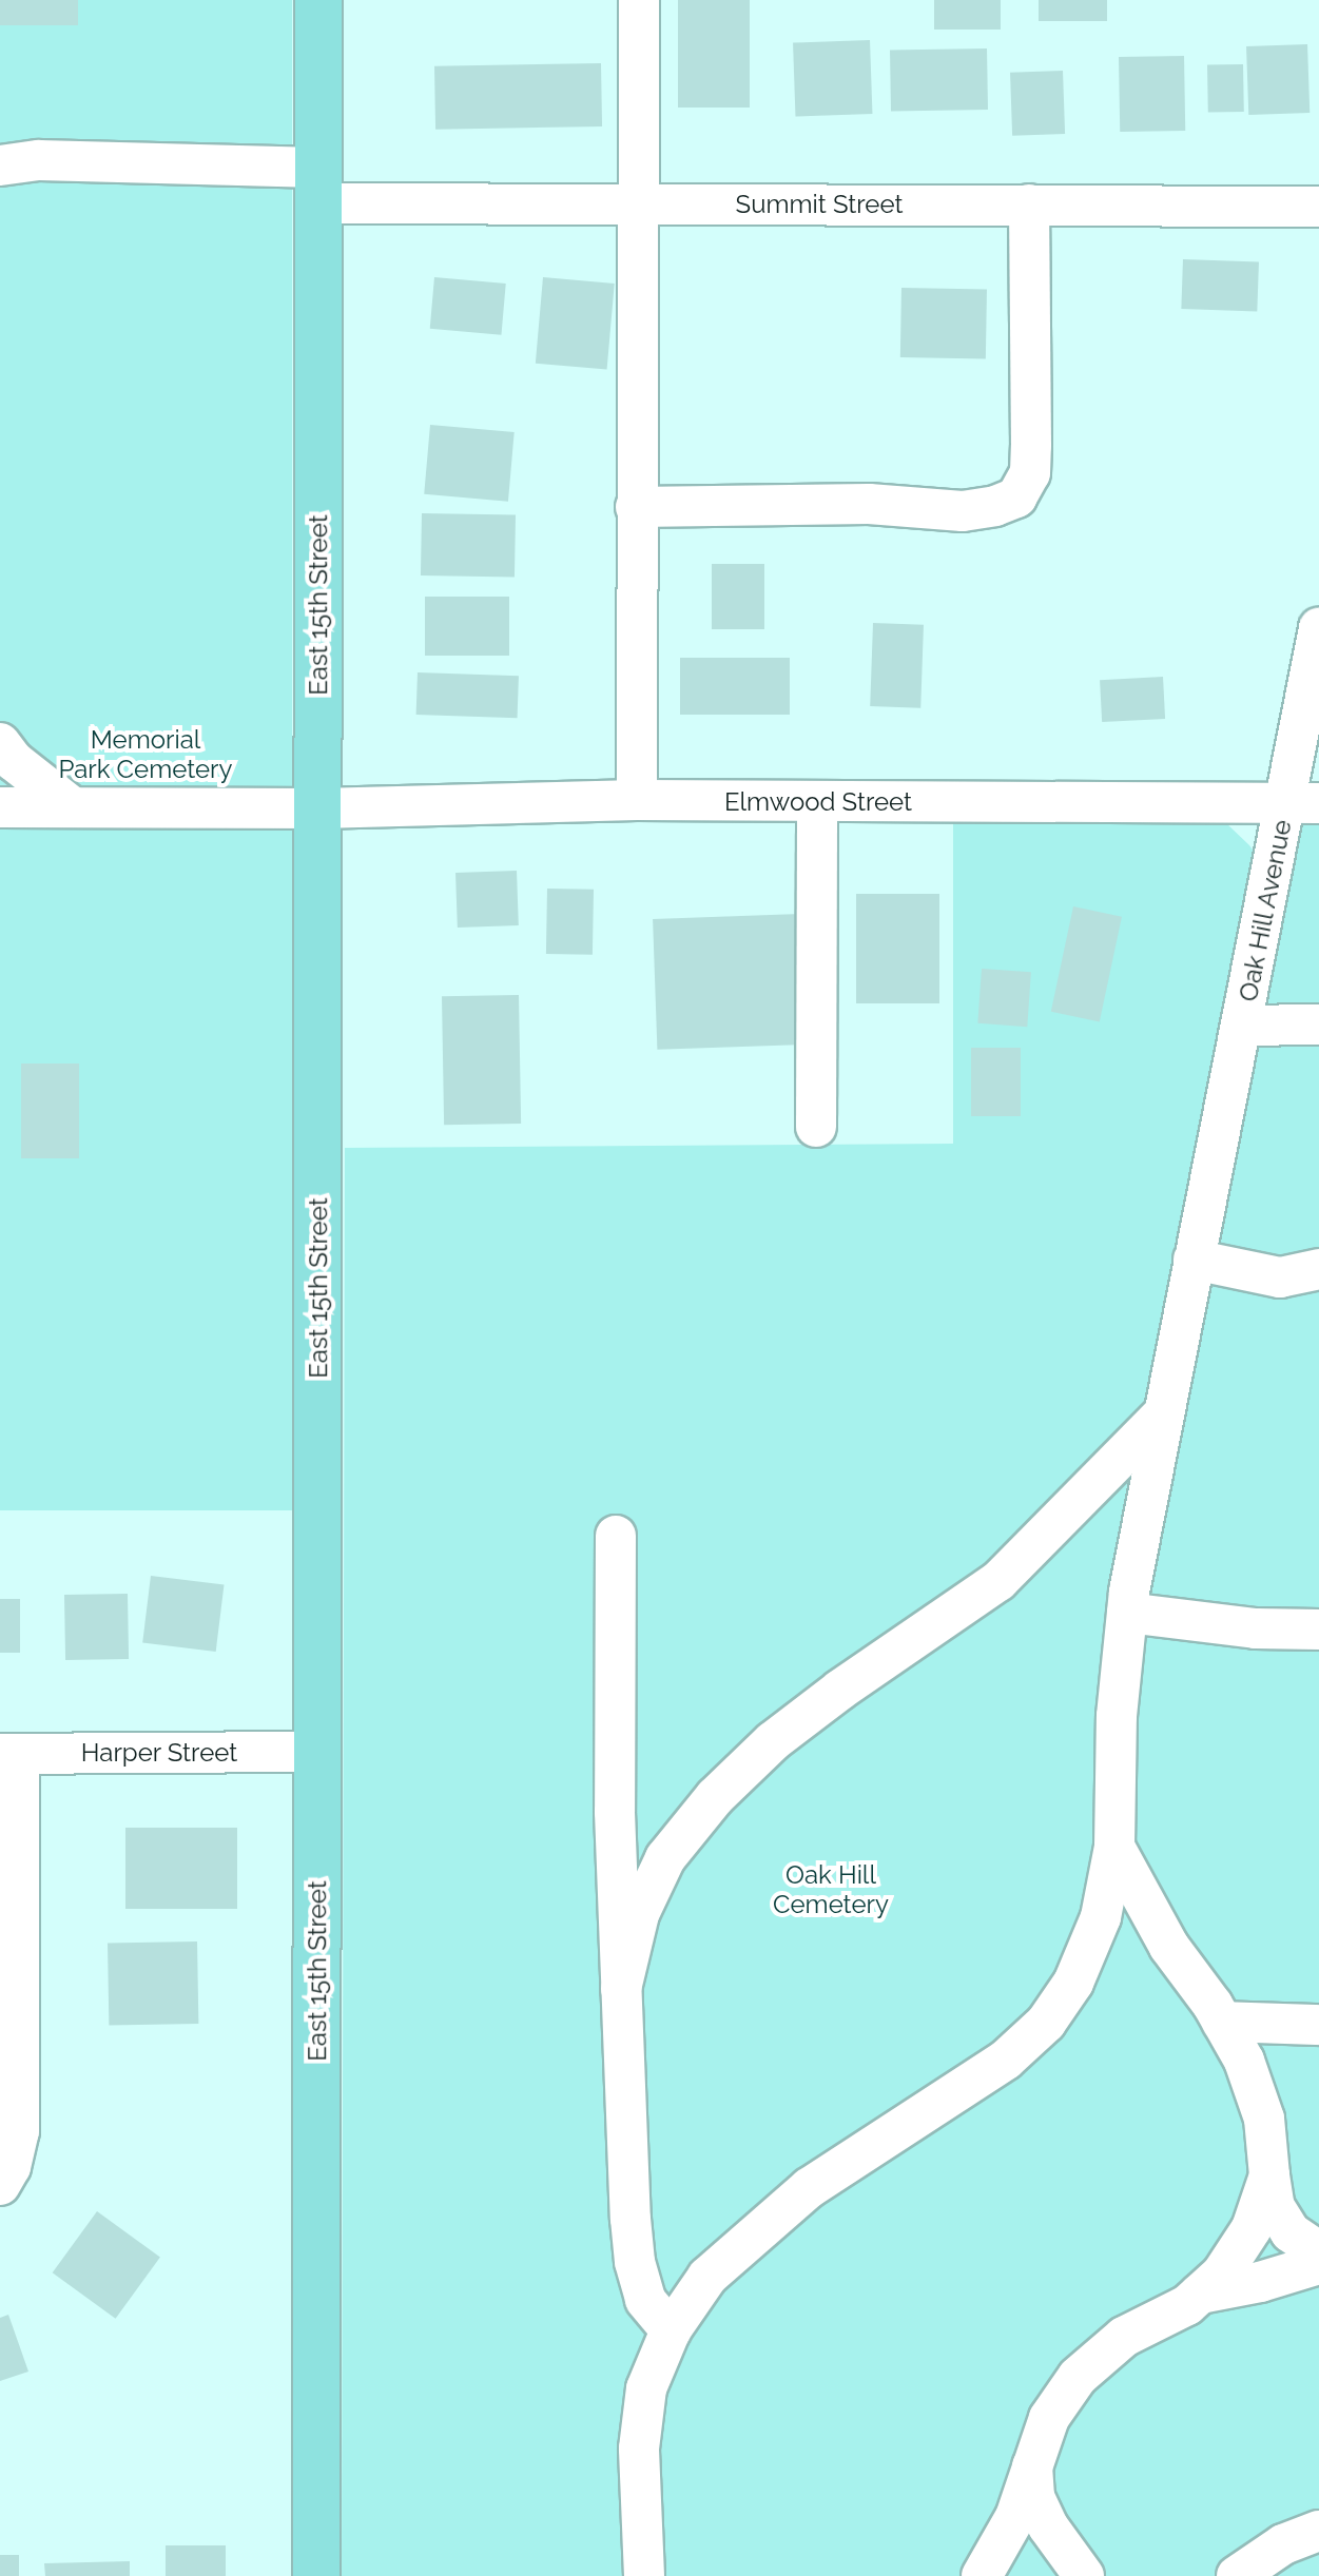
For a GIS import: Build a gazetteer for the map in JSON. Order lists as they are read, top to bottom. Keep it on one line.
{"streets":{"main road":["East 15th Street"],"street":["Summit Street","Elmwood Street","Oak Hill Avenue","Harper Street"]},"crossings":[["Summit Street","East 15th Street"],["East 15th Street","Elmwood Street"],["East 15th Street","Harper Street"],["Elmwood Street","Oak Hill Avenue"]],"parks":["Memorial Park Cemetery","Oak Hill Cemetery"]}
